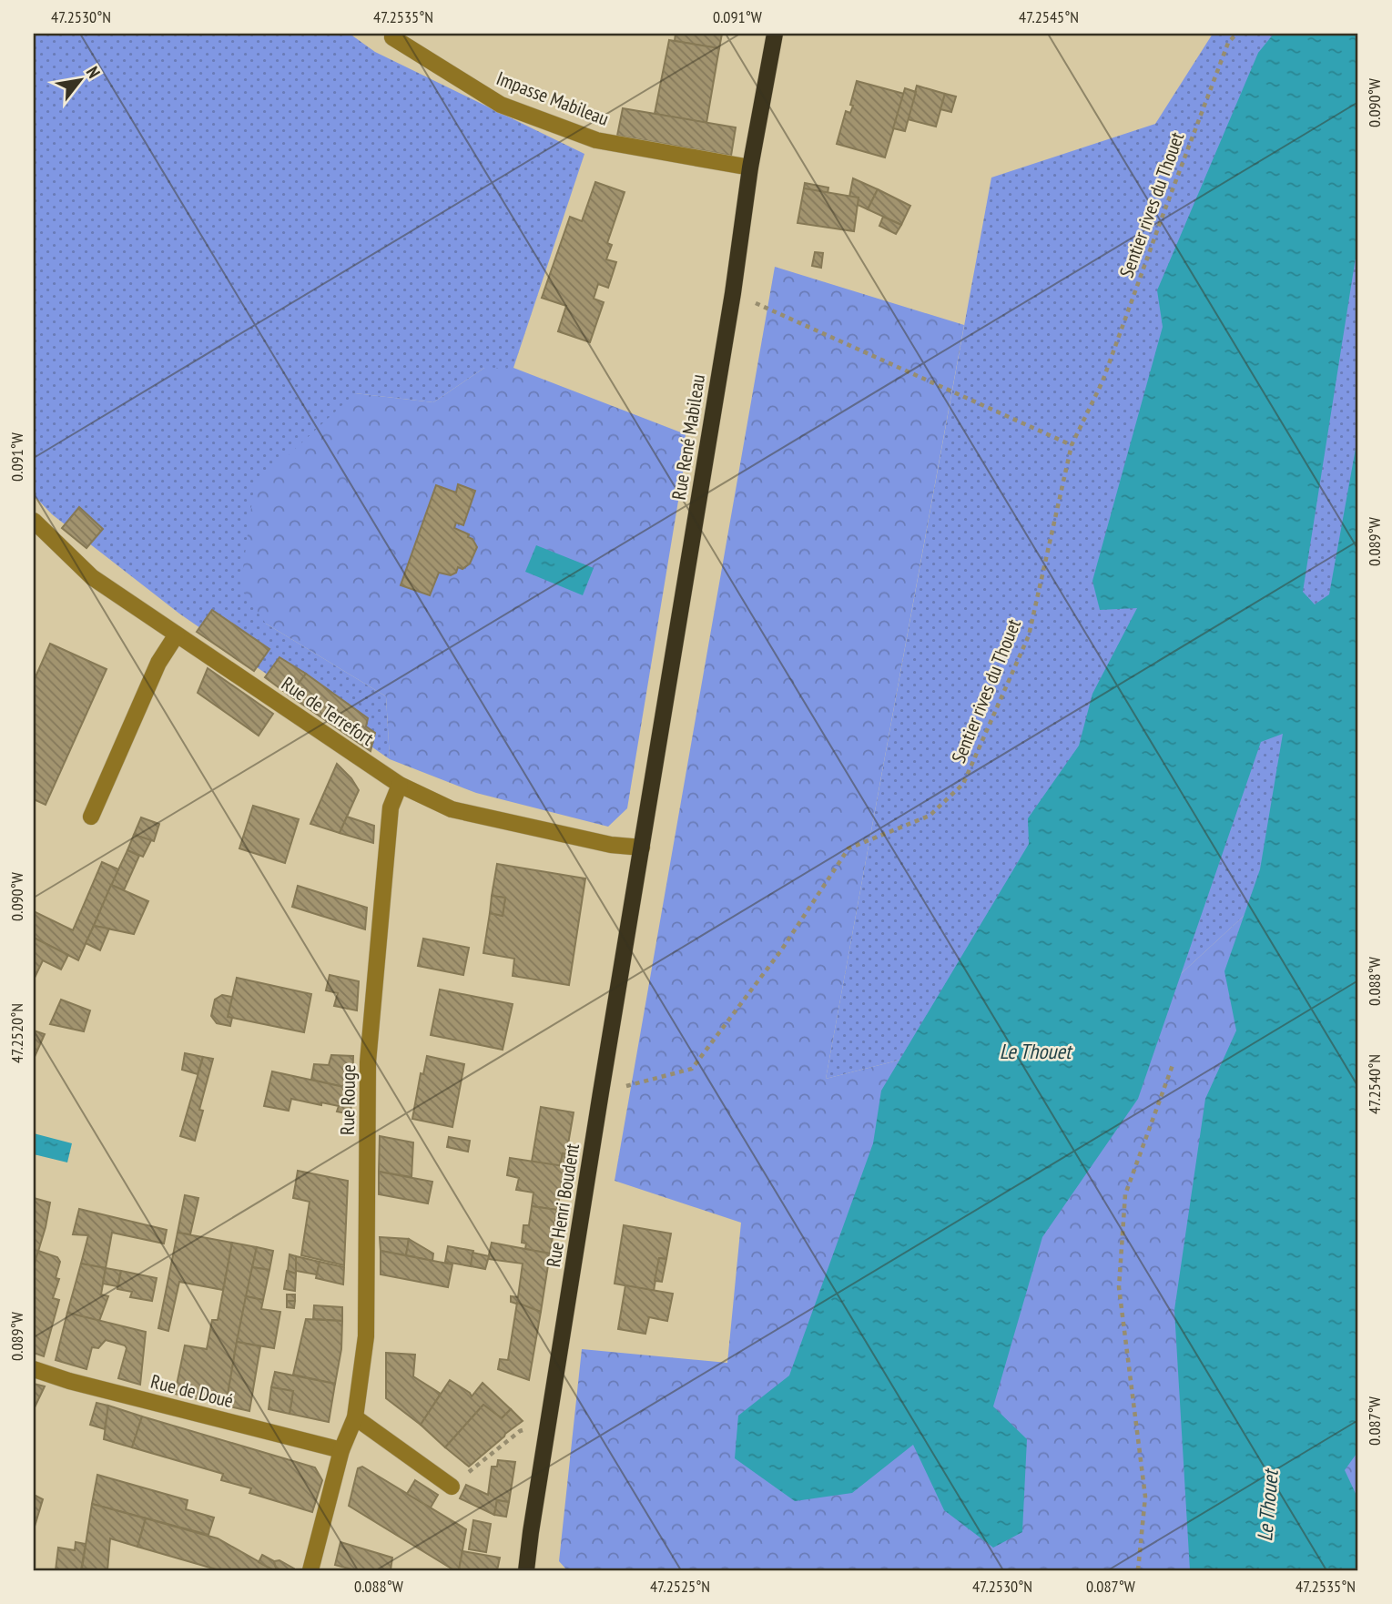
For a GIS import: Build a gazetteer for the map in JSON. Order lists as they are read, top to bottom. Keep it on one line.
{"streets":{"main road":["Rue René Mabileau","Rue Henri Boudent"],"street":["Impasse Mabileau","Rue de Terrefort","Rue Rouge","Rue de Doué"],"path":["Sentier rives du Thouet"]},"crossings":[["Impasse Mabileau","Rue René Mabileau"],["Sentier rives du Thouet","Rue Henri Boudent"],["Rue René Mabileau","Rue de Terrefort"],["Rue René Mabileau","Rue Henri Boudent"],["Rue de Terrefort","Rue Rouge"],["Rue de Terrefort","Rue Henri Boudent"],["Rue Rouge","Rue de Doué"]],"water":["Le Thouet"],"north":"top right","coordinates":["47.2530°N","47.2535°N","0.091°W","47.2545°N","0.090°W","0.089°W","0.088°W","47.2520°N","47.2540°N","0.087°W","47.2525°N"]}
